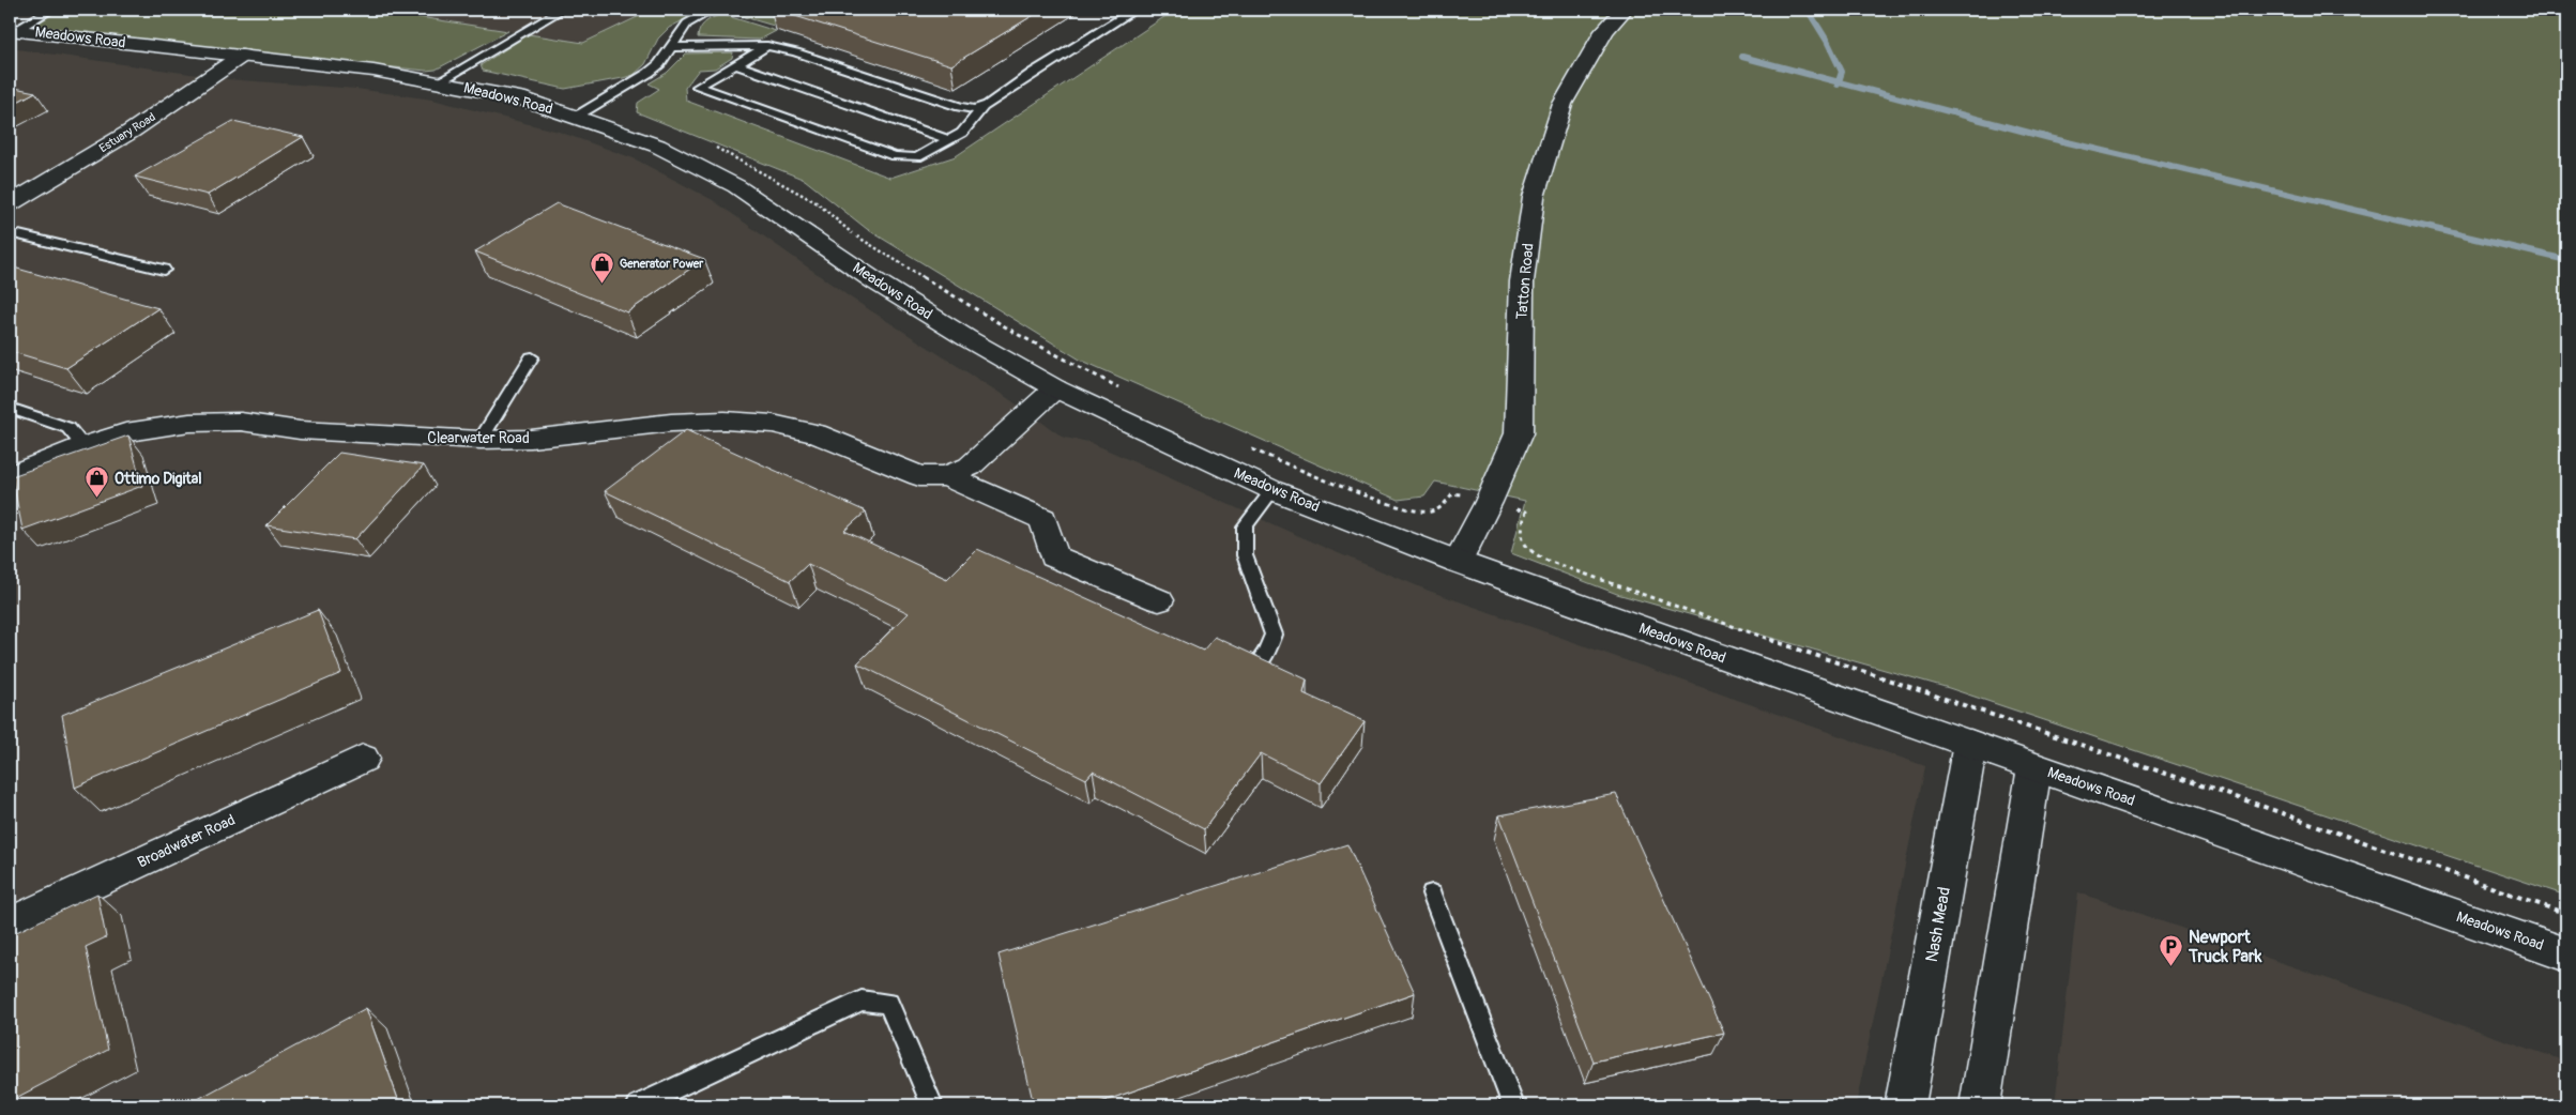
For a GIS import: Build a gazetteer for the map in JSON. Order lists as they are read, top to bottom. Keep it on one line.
{"streets":{"street":["Meadows Road","Estuary Road","Tatton Road","Clearwater Road","Broadwater Road","Nash Mead"]},"crossings":[["Meadows Road","Estuary Road"],["Meadows Road","Tatton Road"],["Meadows Road","Clearwater Road"],["Meadows Road","Nash Mead"]],"places":{"shop":["Generator Power","Ottimo Digital"],"parking":["Newport Truck Park"]}}
